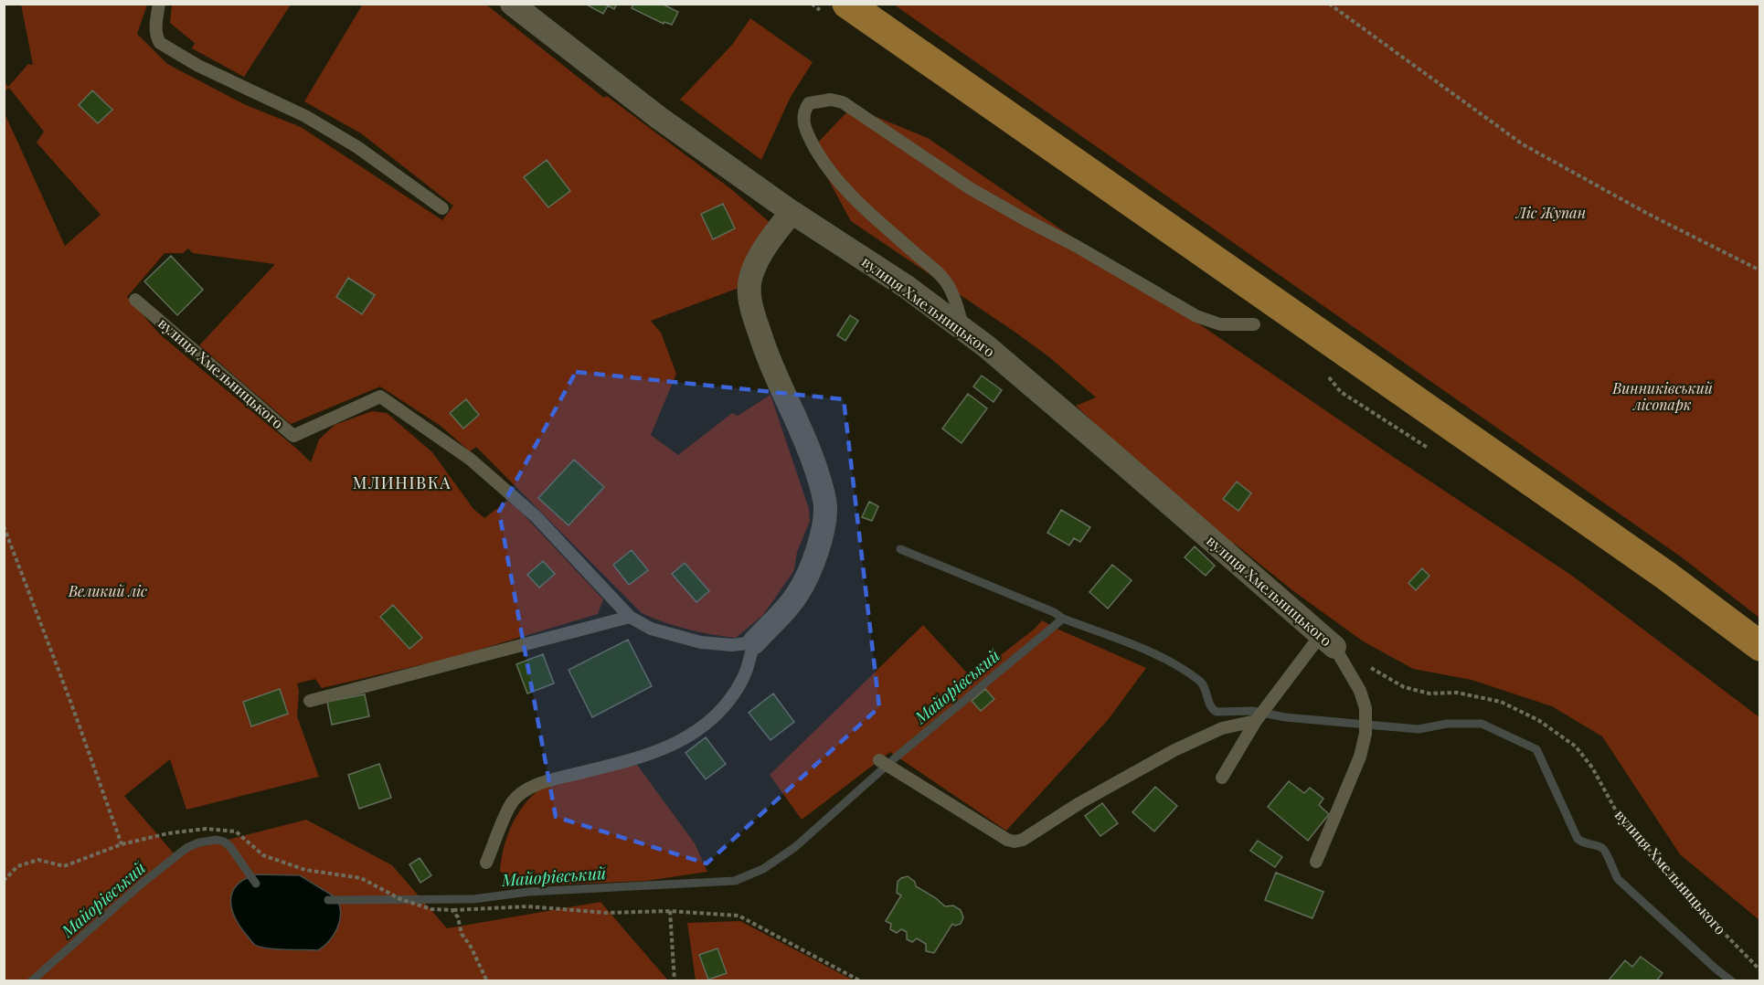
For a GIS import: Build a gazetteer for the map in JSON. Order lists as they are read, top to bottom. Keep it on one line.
{"streets":{"street":["вулиця Хмельницького"]},"districts":["МЛИНІВКА"],"water":["Майорівський"],"parks":["Ліс Жупан","Винниківський лісопарк","Великий ліс"]}
